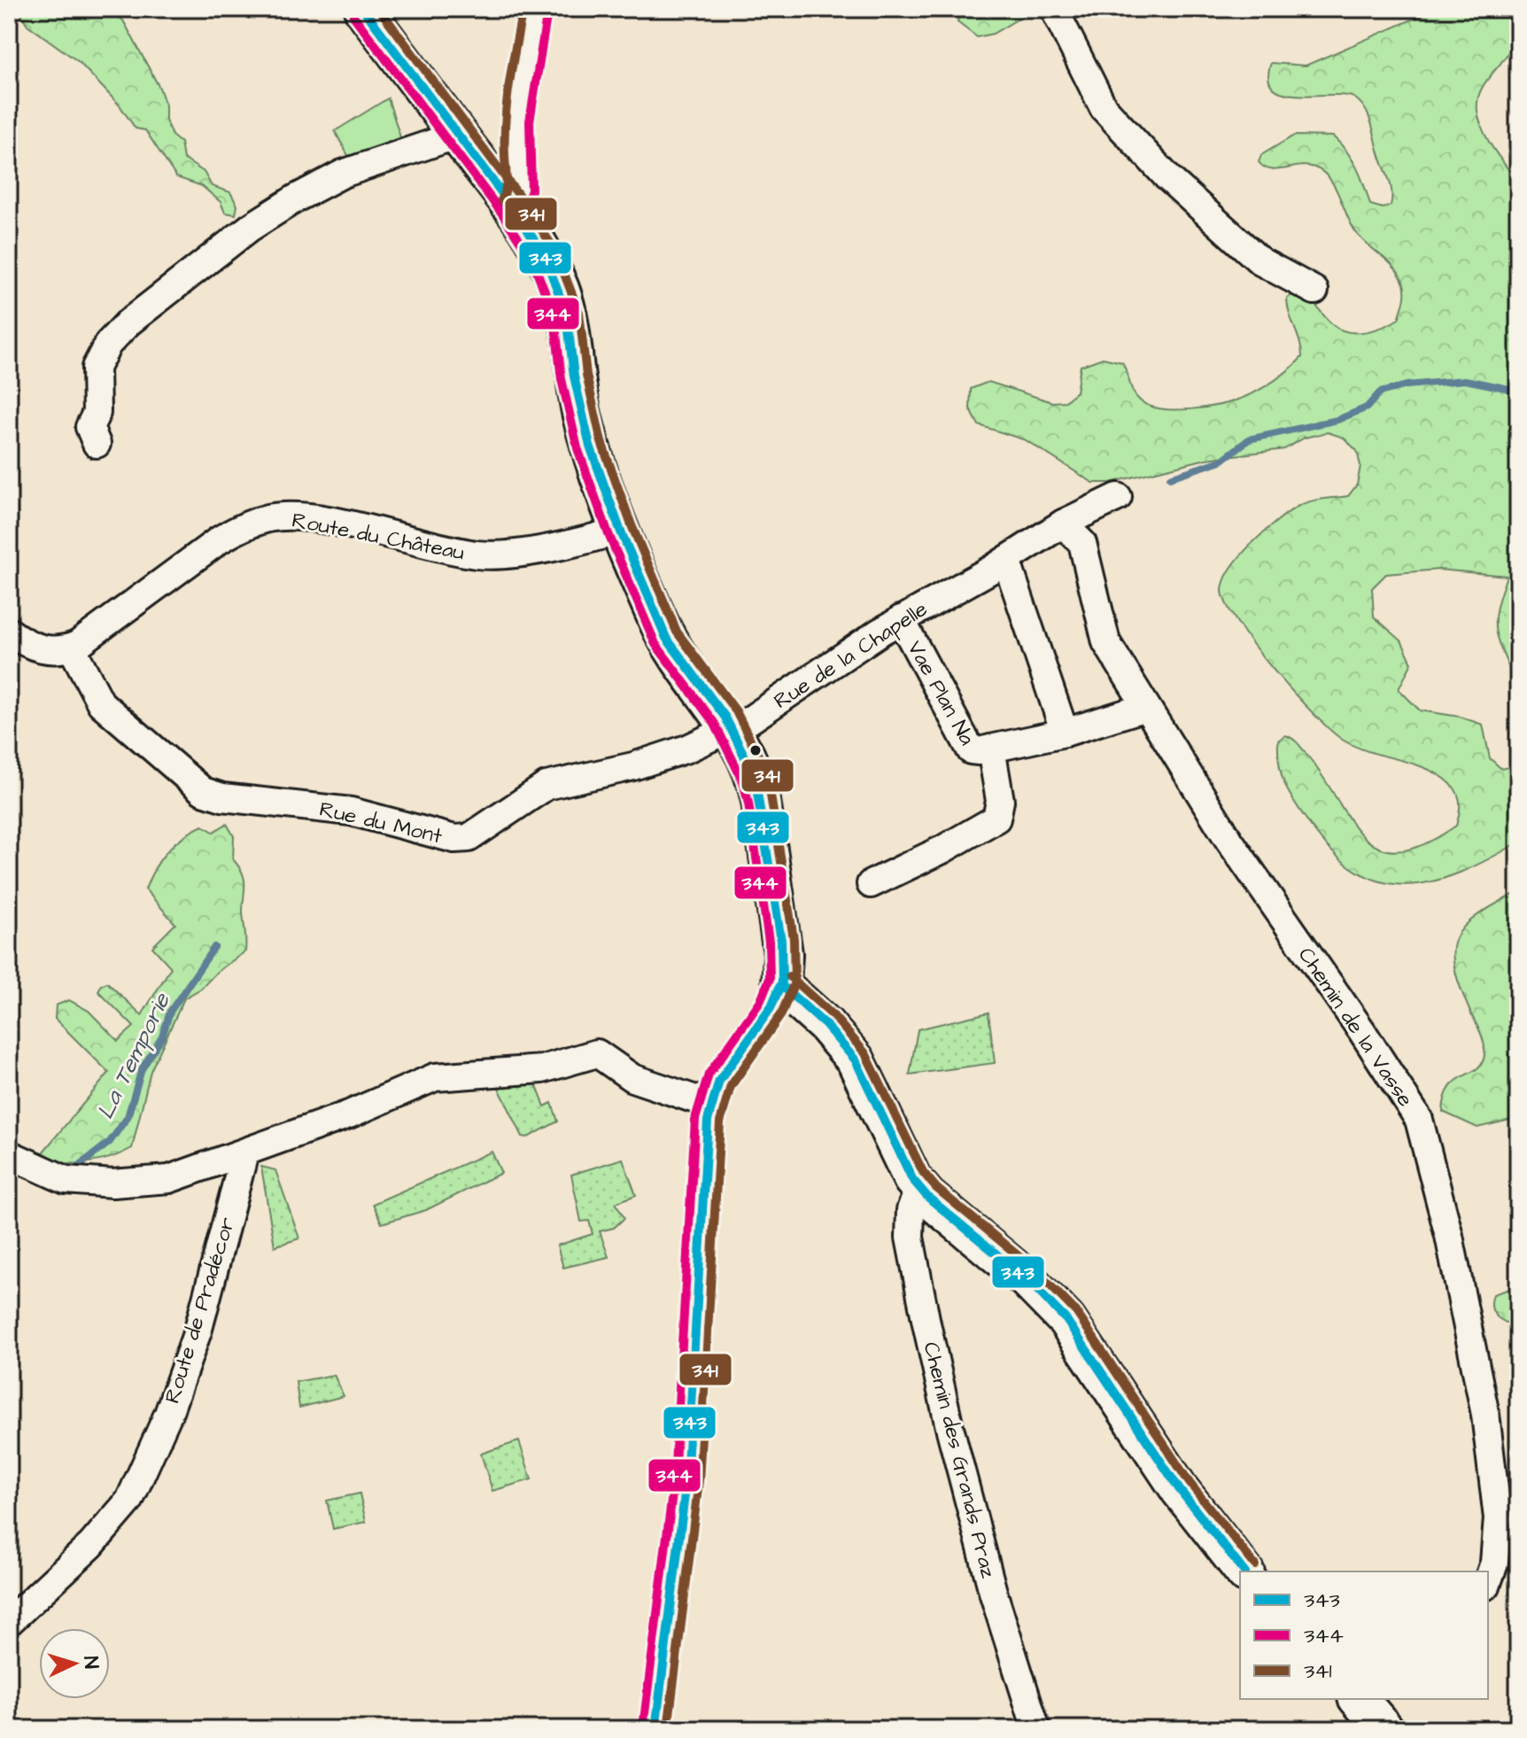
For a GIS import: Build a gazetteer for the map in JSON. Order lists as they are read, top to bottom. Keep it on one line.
{"streets":{"street":["Route du Château","Rue de la Chapelle","Vae Plan Na","Rue du Mont","Chemin de la Vasse","Route de Pradécor","Chemin des Grands Praz"]},"crossings":[["Route du Château","Rue du Mont"],["Rue de la Chapelle","Vae Plan Na"],["Rue de la Chapelle","Rue du Mont"],["Rue de la Chapelle","Chemin de la Vasse"],["Vae Plan Na","Chemin de la Vasse"]],"water":["La Temporie"],"lines":["transit line 343","transit line 341","transit line 344"],"legend":["343","344","341"],"north":"right"}
